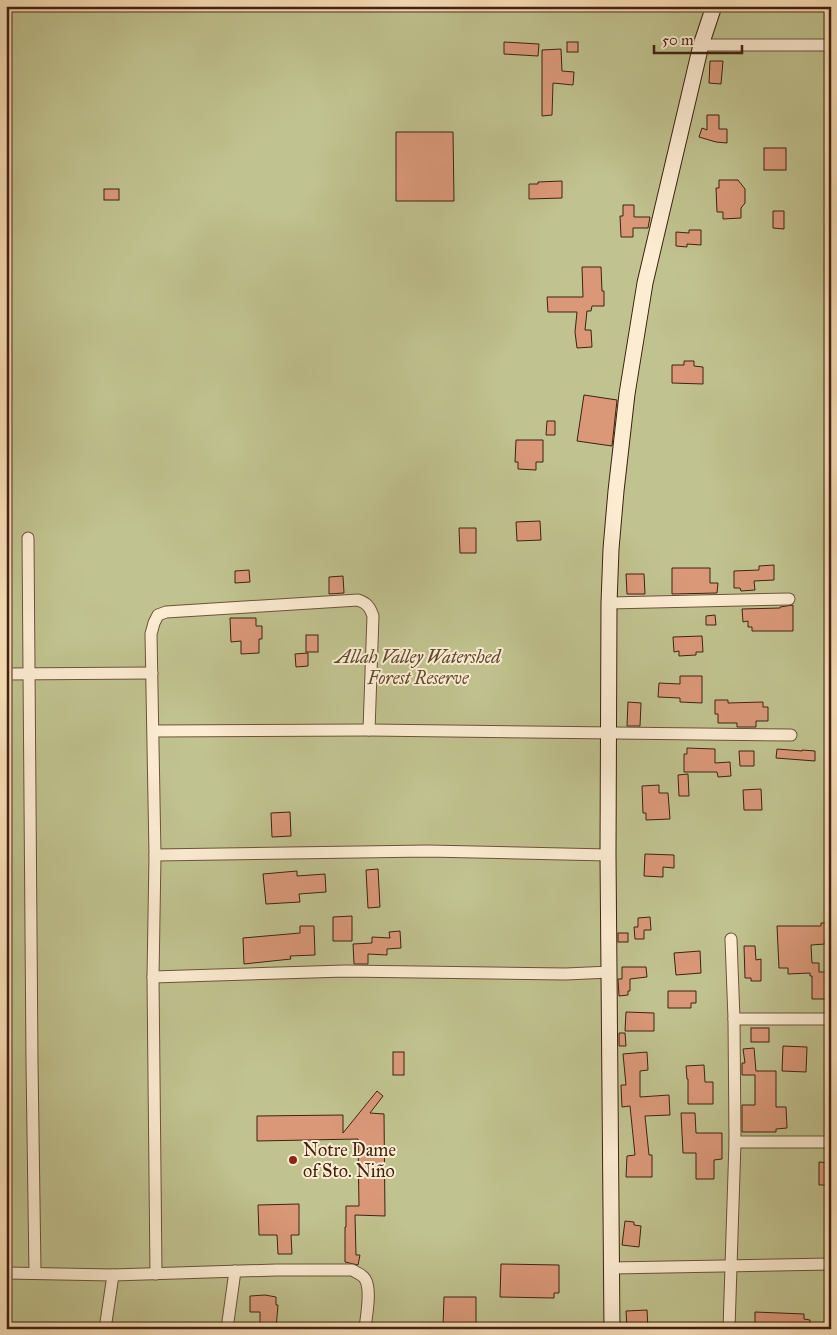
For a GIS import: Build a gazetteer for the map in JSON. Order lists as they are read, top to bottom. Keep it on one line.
{"parks":["Allah Valley Watershed Forest Reserve"],"places":["Notre Dame of Sto. Niño"],"scale_bar":"50 m"}
